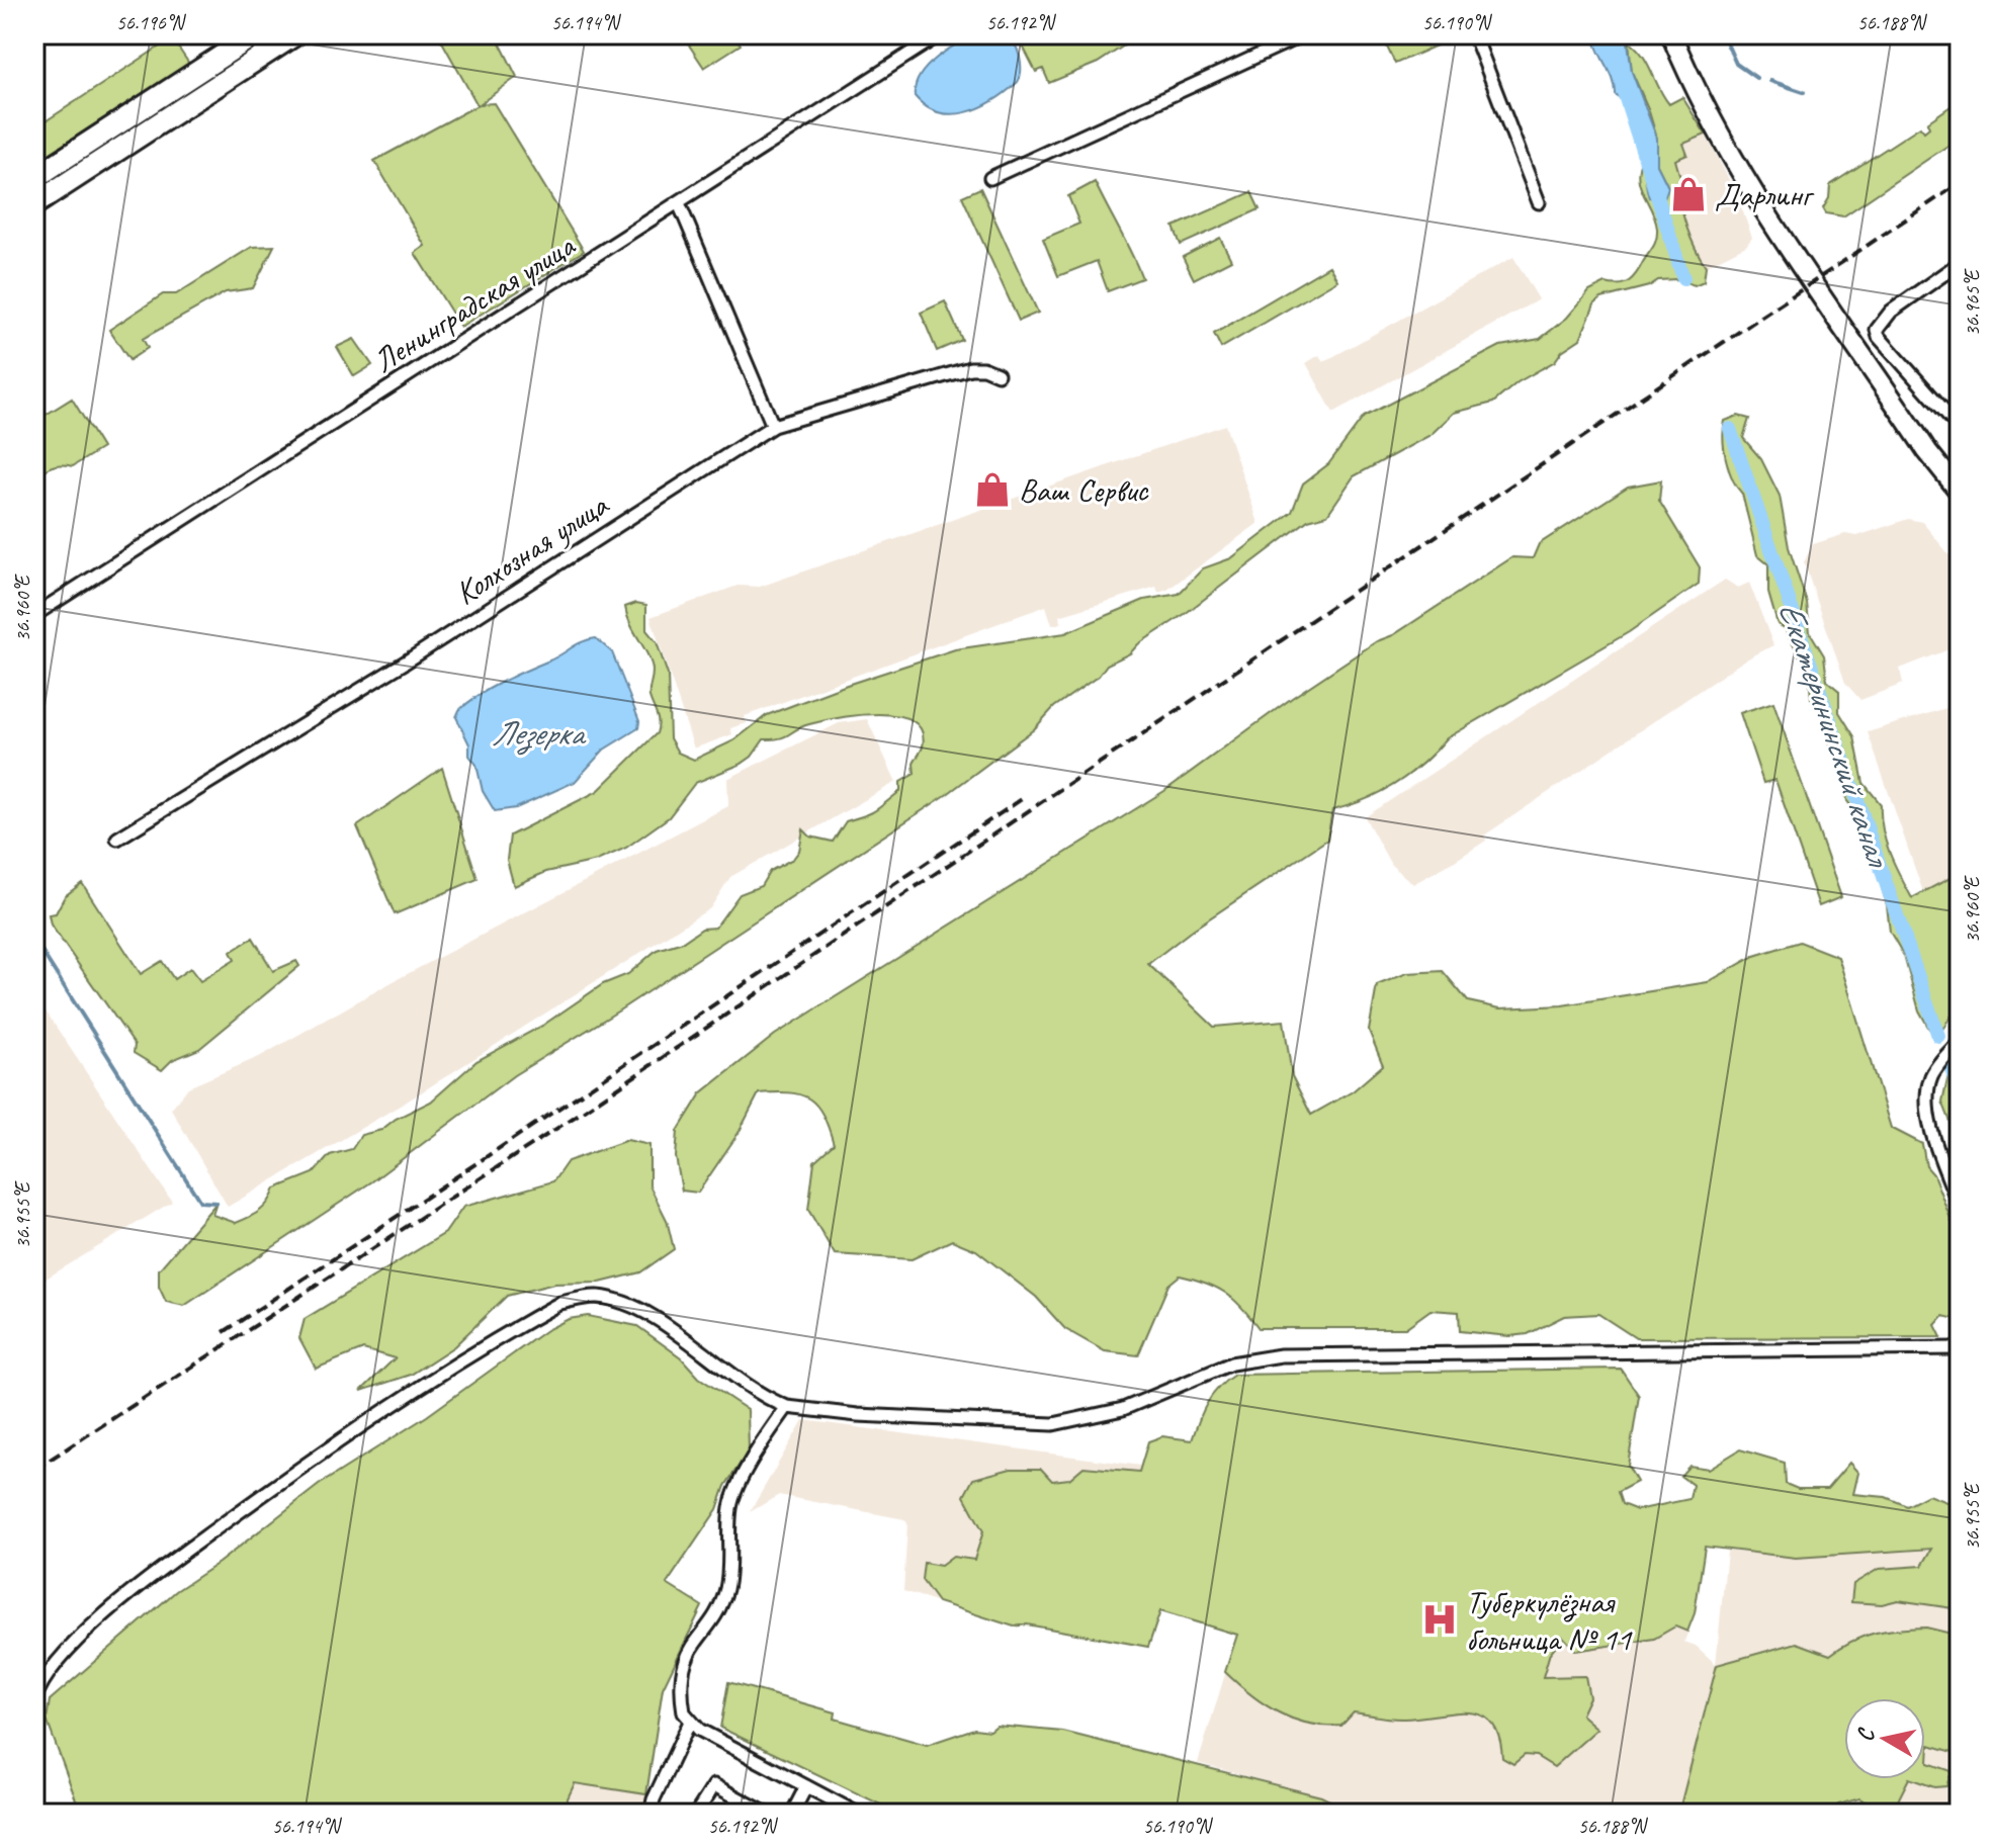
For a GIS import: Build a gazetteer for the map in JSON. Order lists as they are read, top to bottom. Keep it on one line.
{"streets":{"street":["Ленинградская улица","Колхозная улица"]},"water":["Лезерка","Екатерининский канал"],"places":{"shop":["Дарлинг","Ваш Сервис"],"hospital":["Туберкулёзная больница № 11"]},"north":"left","coordinates":["56.196°N","56.194°N","56.192°N","56.190°N","56.188°N","36.965°E","36.960°E","36.955°E"]}
